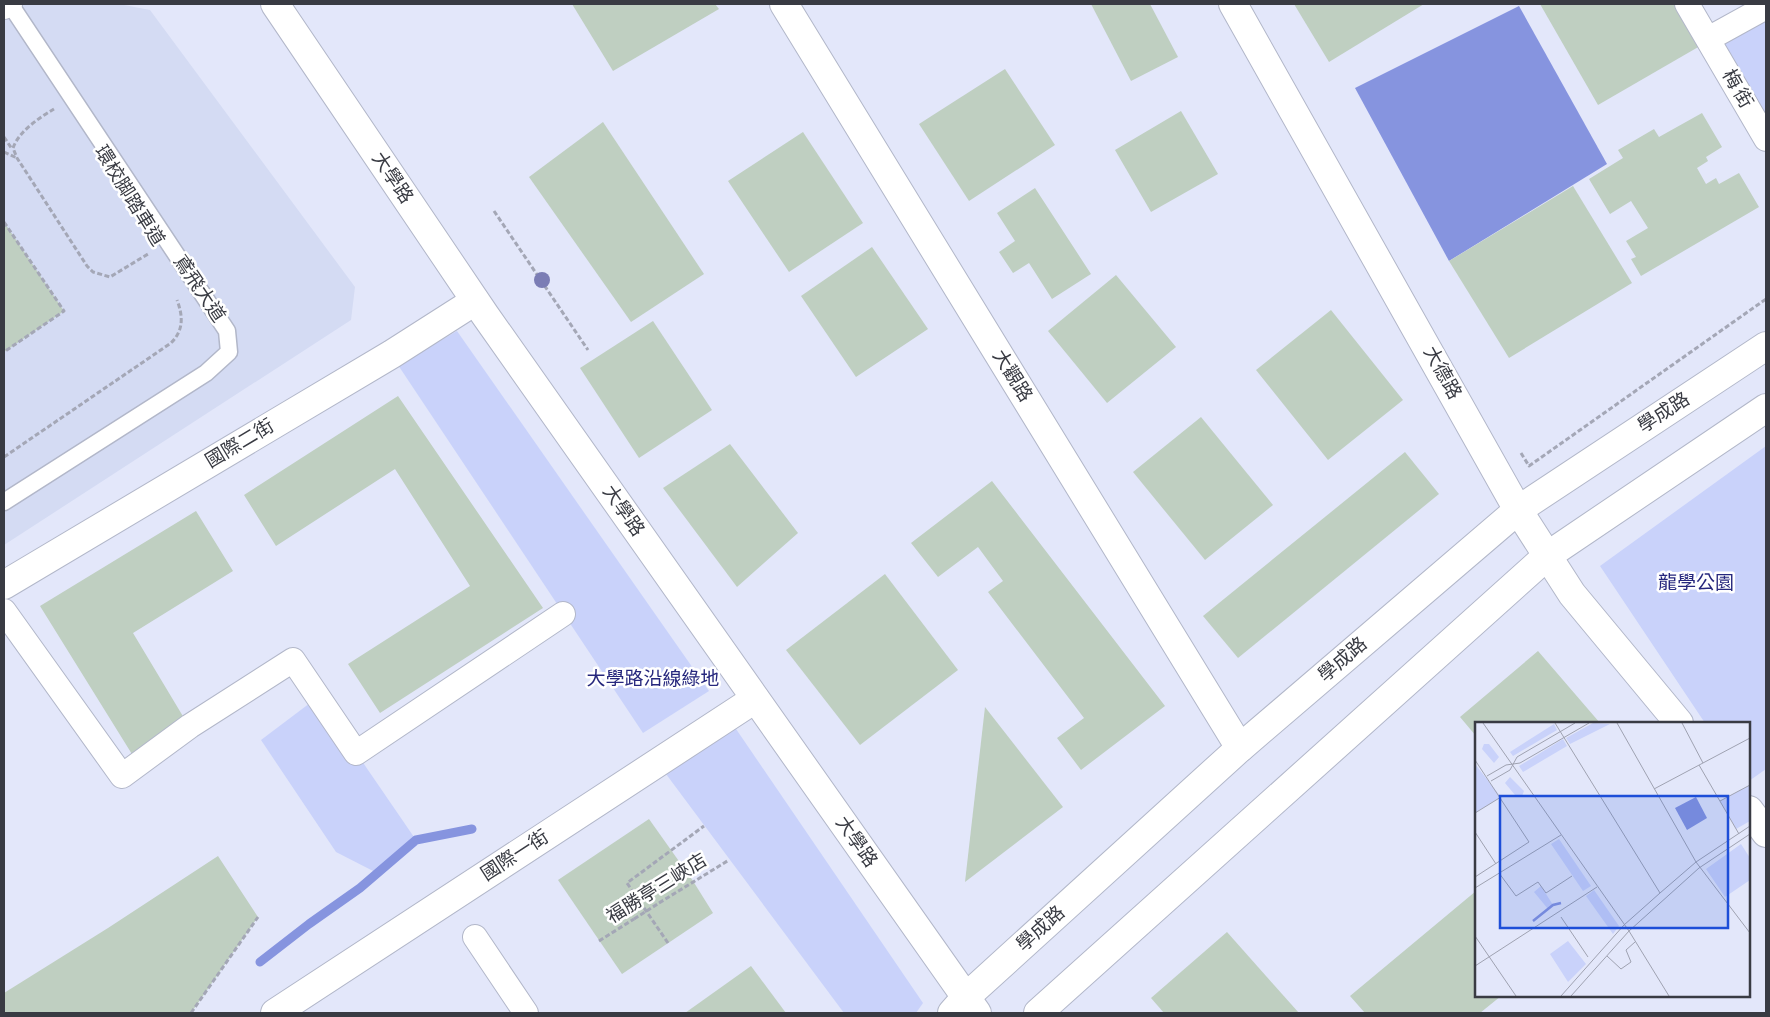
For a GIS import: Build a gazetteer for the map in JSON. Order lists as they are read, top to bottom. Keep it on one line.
{"streets":{"street":["梅 街","大學路","大德路","大觀路","學成路","國際二街","國際一街"],"lane":["鳶飛大道"],"path":["環校脚踏車道","福勝亭三峽店"]},"crossings":[["大學路","學成路"],["大學路","國際二街"],["大學路","國際一街"],["大德路","學成路"],["大觀路","學成路"]],"parks":["龍學公園","大學路沿線綠地"]}
